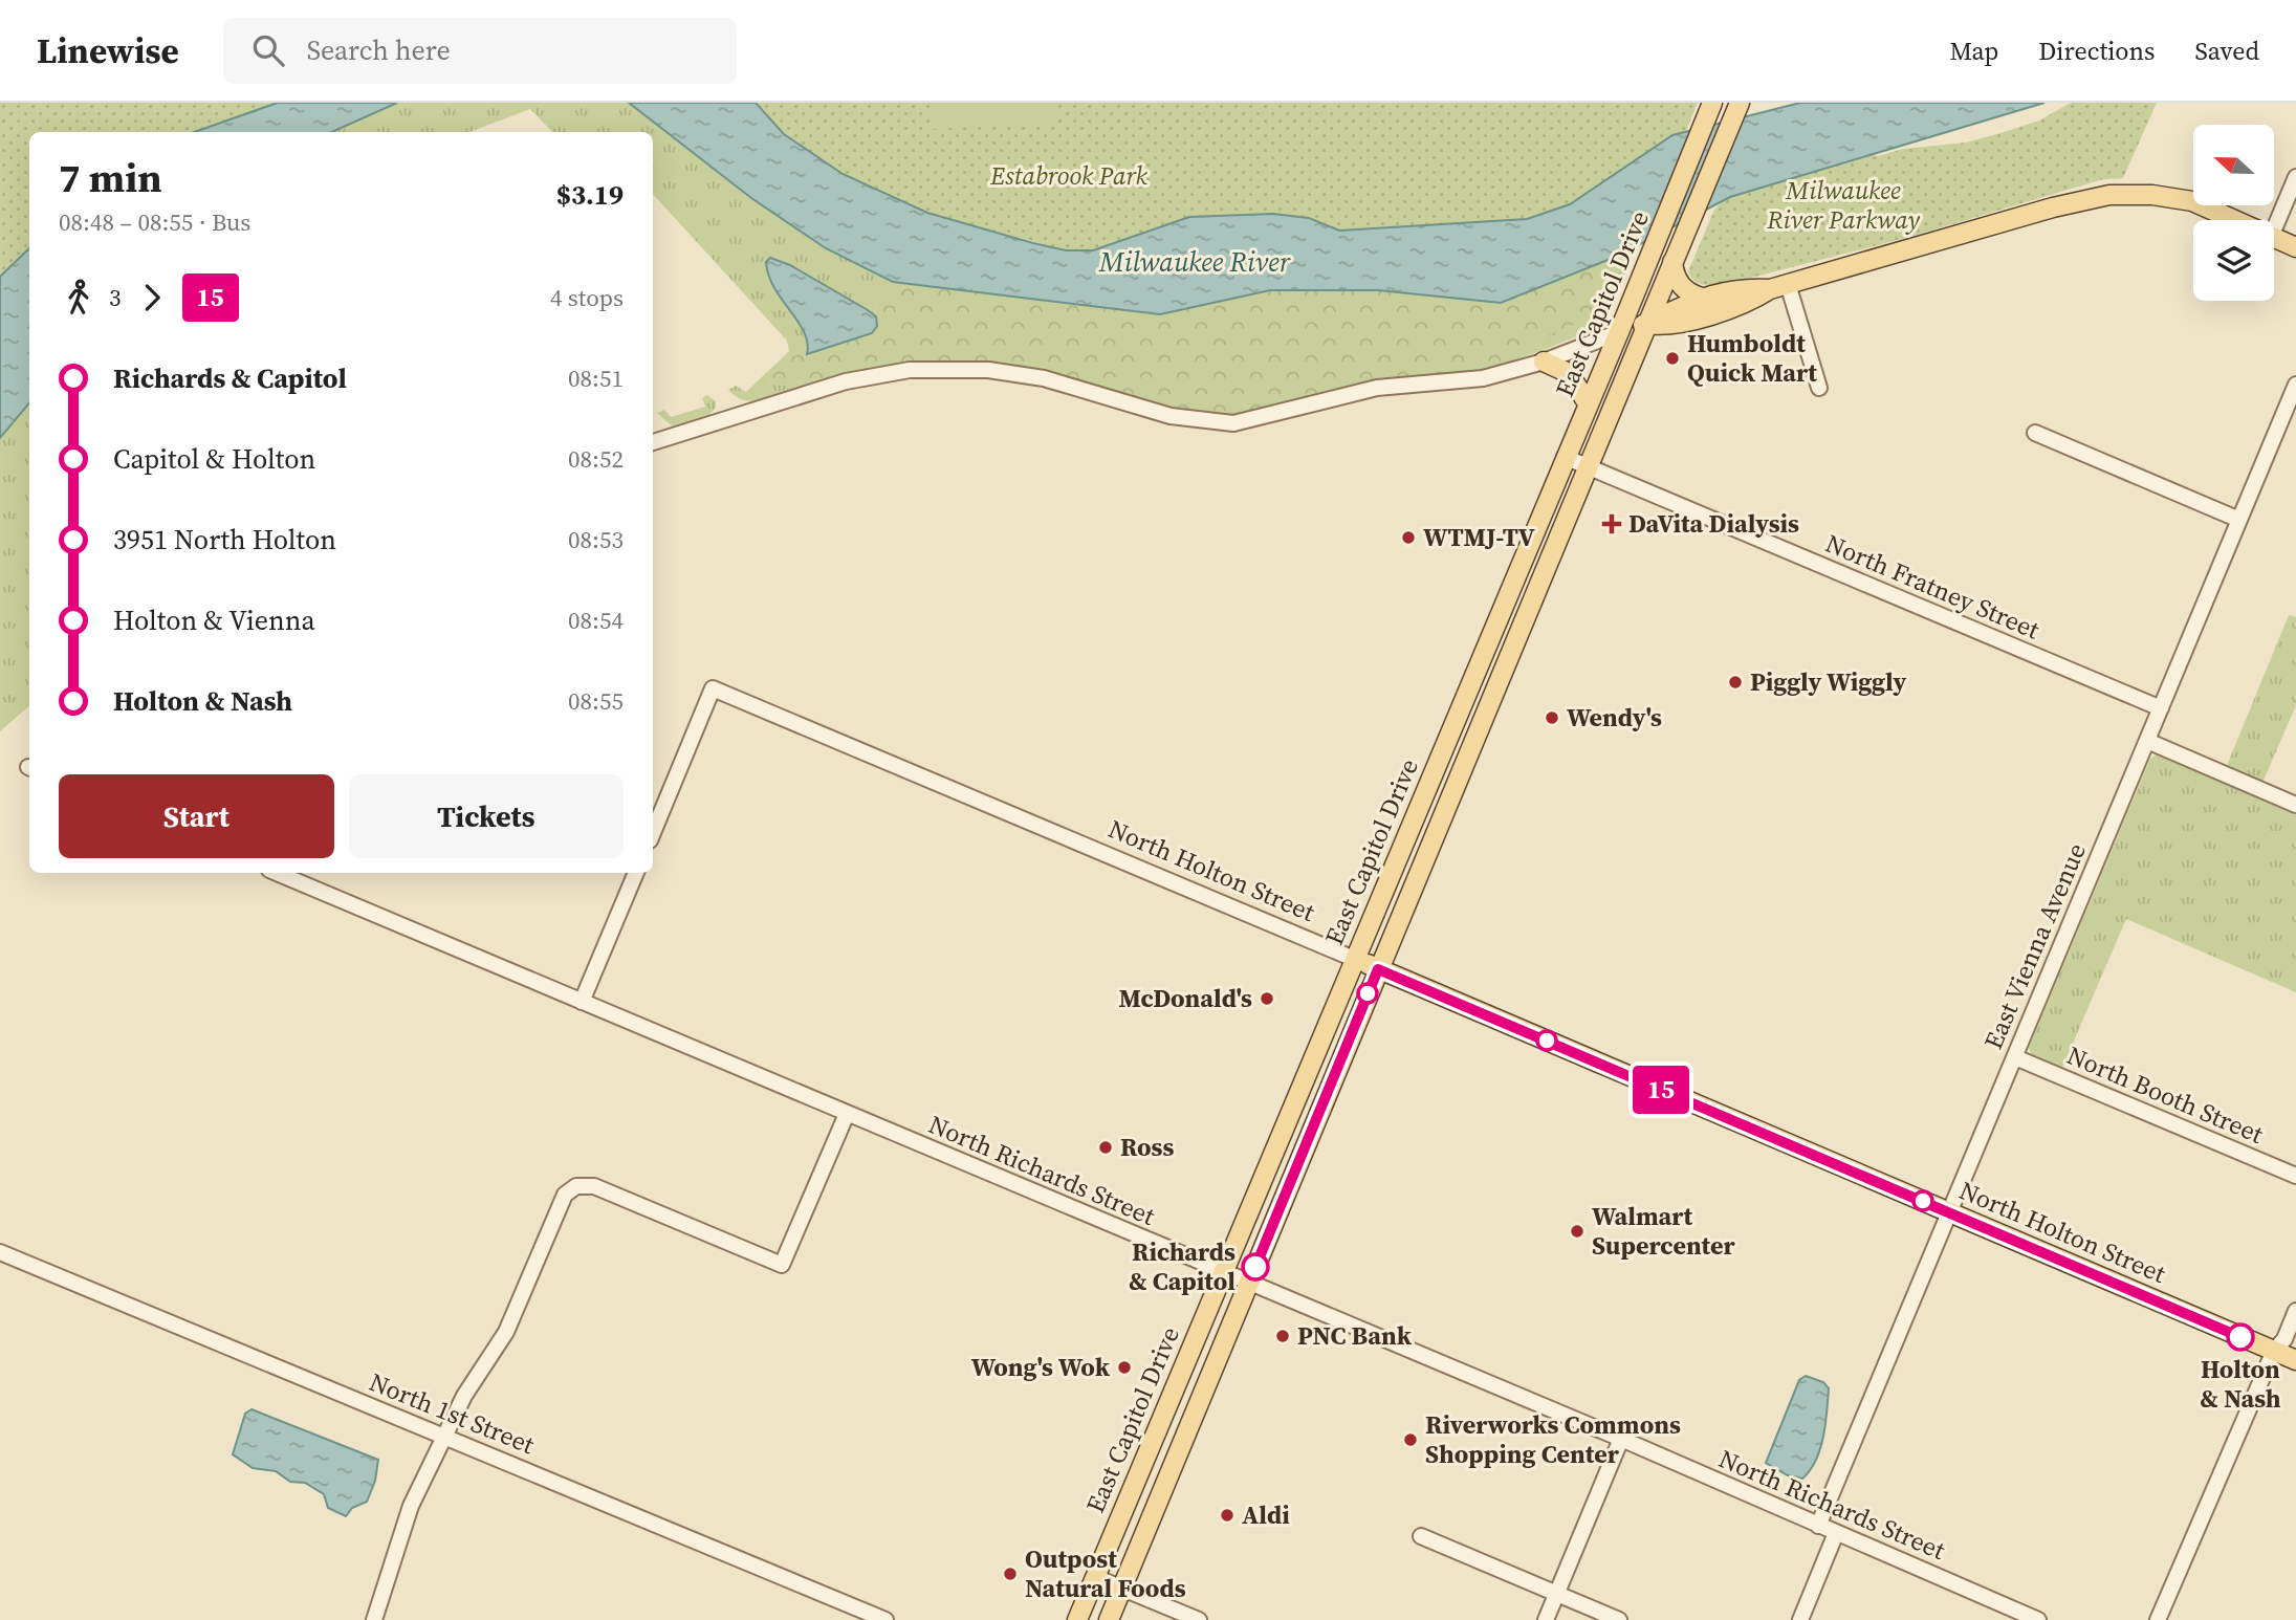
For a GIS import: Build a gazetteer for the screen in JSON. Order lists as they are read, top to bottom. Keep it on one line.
{"streets":{"main road":["East Capitol Drive","North Holton Street"],"street":["North Fratney Street","East Vienna Avenue","North Booth Street","North Richards Street","North 1st Street"]},"crossings":[["East Capitol Drive","North Fratney Street"],["East Capitol Drive","North Holton Street"],["East Capitol Drive","North Richards Street"],["North Fratney Street","East Vienna Avenue"],["North Holton Street","East Vienna Avenue"],["East Vienna Avenue","North Booth Street"],["East Vienna Avenue","North Richards Street"]],"water":["Milwaukee River"],"parks":["Estabrook Park","Milwaukee River Parkway"],"places":{"other":["Humboldt Quick Mart","WTMJ-TV","Piggly Wiggly","Wendy's","McDonald's","Ross","Walmart Supercenter","Richards & Capitol","PNC Bank","Holton & Nash","Wong's Wok","Riverworks Commons Shopping Center","Aldi","Outpost Natural Foods"],"health":["DaVita Dialysis"]},"lines":["bus line 15"],"north":"left","page":{"header":"Linewise","search":"Search here","nav":["Map","Directions","Saved"],"on_map":"15","heading":["7 min","08:48 – 08:55 · Bus","$3.19"],"legs":["3","15","4 stops"],"list":[{"name":"Richards & Capitol","value":"08:51"},{"name":"Capitol & Holton","value":"08:52"},{"name":"3951 North Holton","value":"08:53"},{"name":"Holton & Vienna","value":"08:54"},{"name":"Holton & Nash","value":"08:55"}],"buttons":["Start","Tickets"]}}
